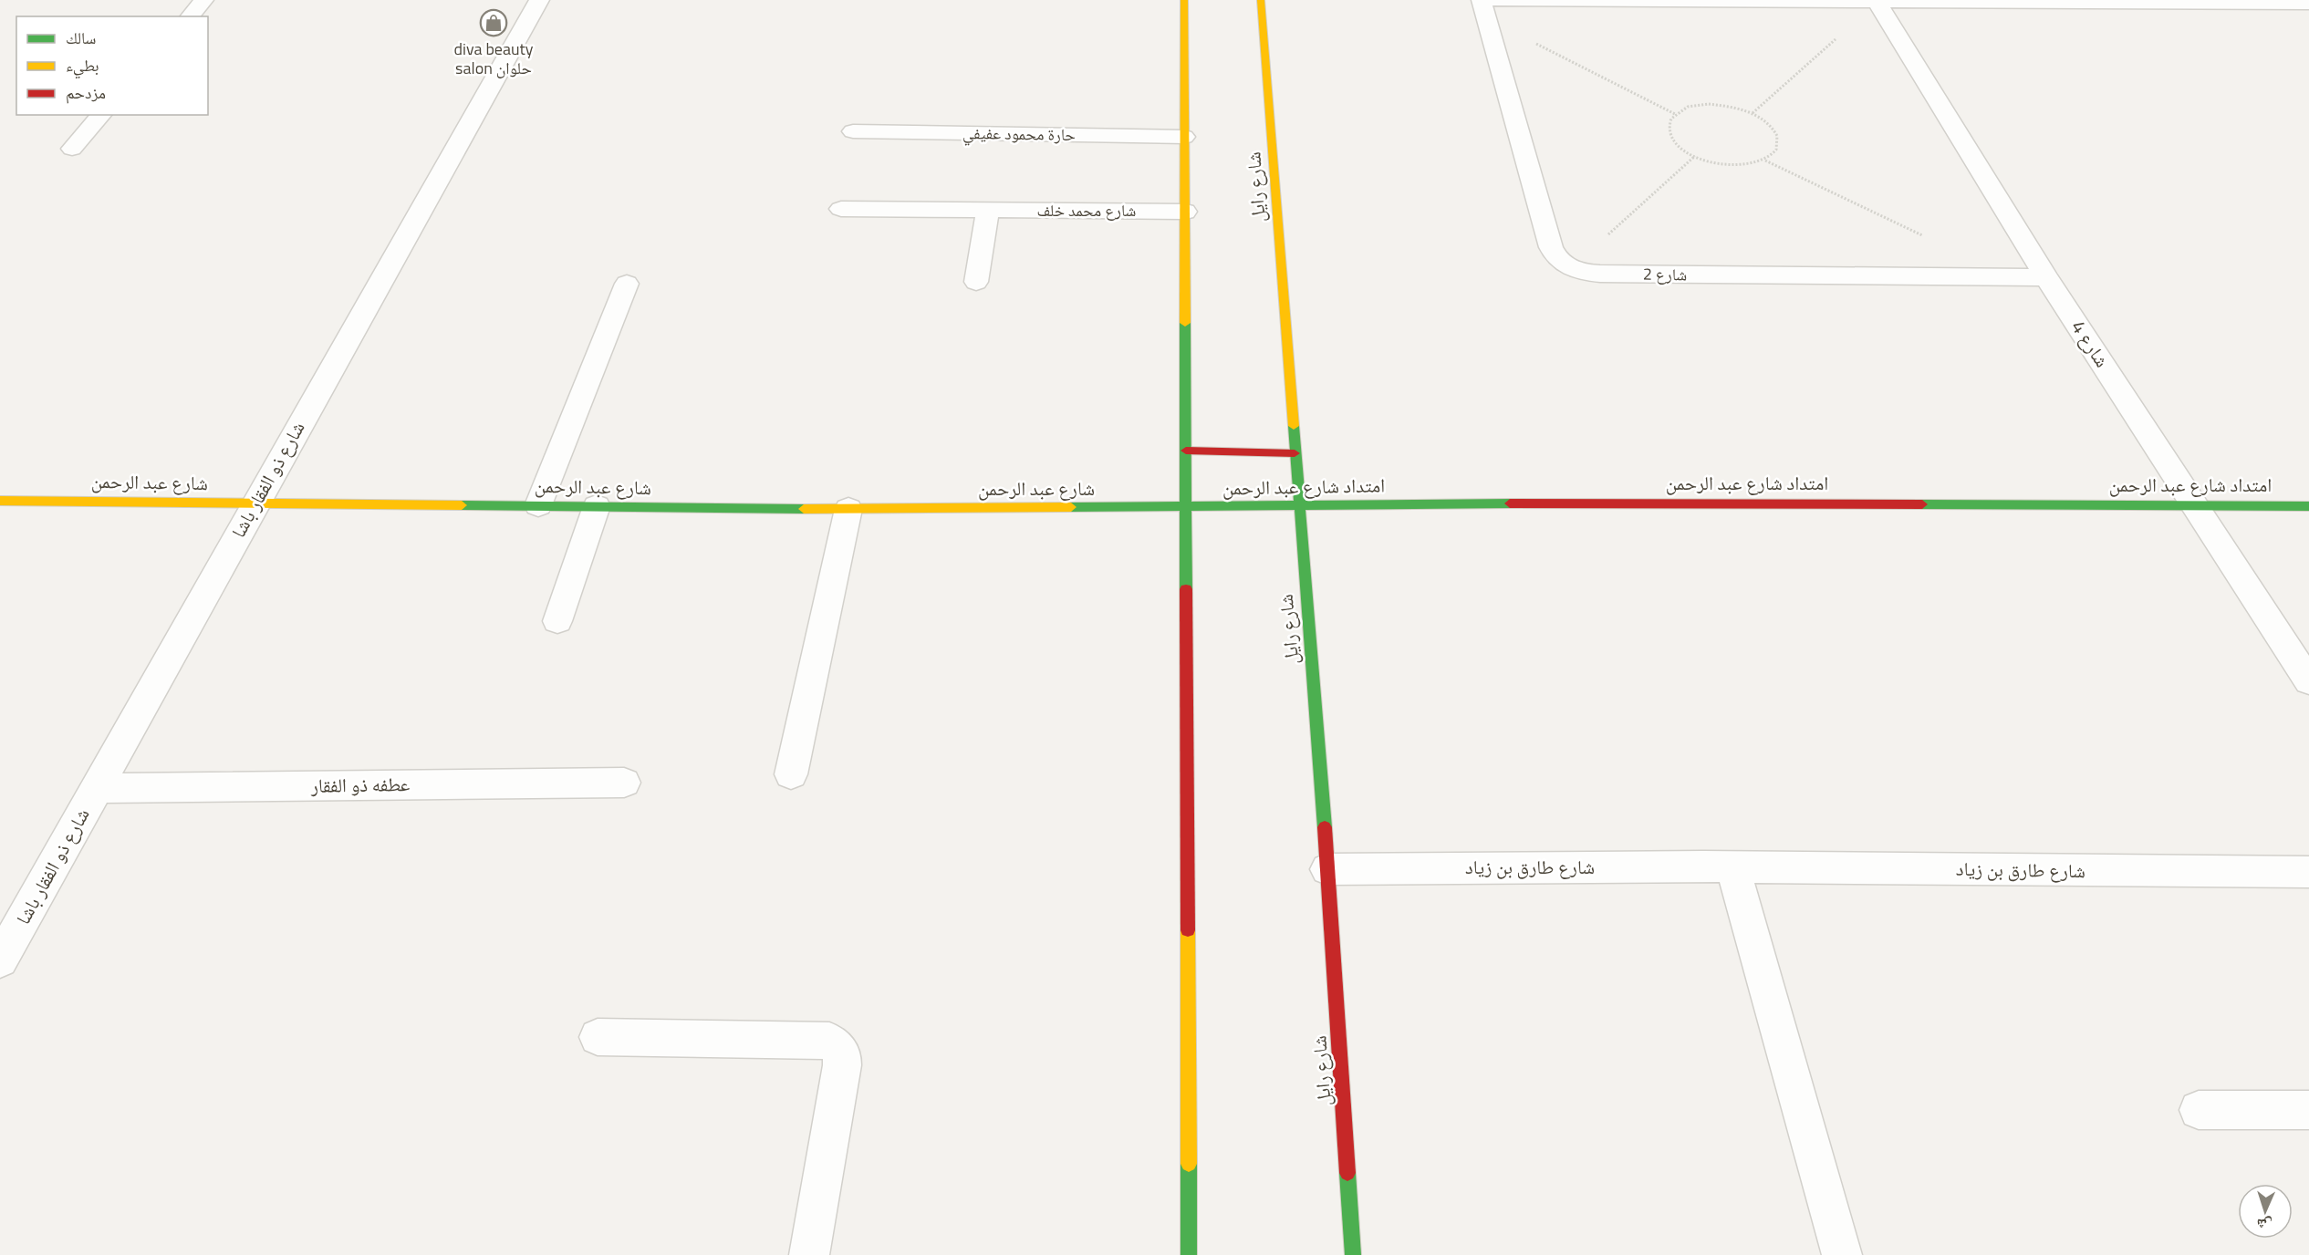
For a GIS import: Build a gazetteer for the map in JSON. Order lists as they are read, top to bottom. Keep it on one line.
{"streets":{"street":["حارة محمود عفيفي","شارع رايل","شارع محمد خلف","شارع 2","شارع 4","شارع ذو الفقار باشا","شارع عبد الرحمن","امتداد شارع عبد الرحمن","عطفه ذو الفقار","شارع طارق بن زياد"]},"crossings":[["شارع رايل","امتداد شارع عبد الرحمن"],["شارع رايل","شارع طارق بن زياد"],["شارع 2","شارع 4"],["شارع 4","امتداد شارع عبد الرحمن"],["شارع ذو الفقار باشا","شارع عبد الرحمن"],["شارع ذو الفقار باشا","عطفه ذو الفقار"],["شارع عبد الرحمن","امتداد شارع عبد الرحمن"]],"places":{"shop":["diva beauty salon حلوان"]},"legend":["سالك","بطيء","مزدحم"],"north":"bottom"}
